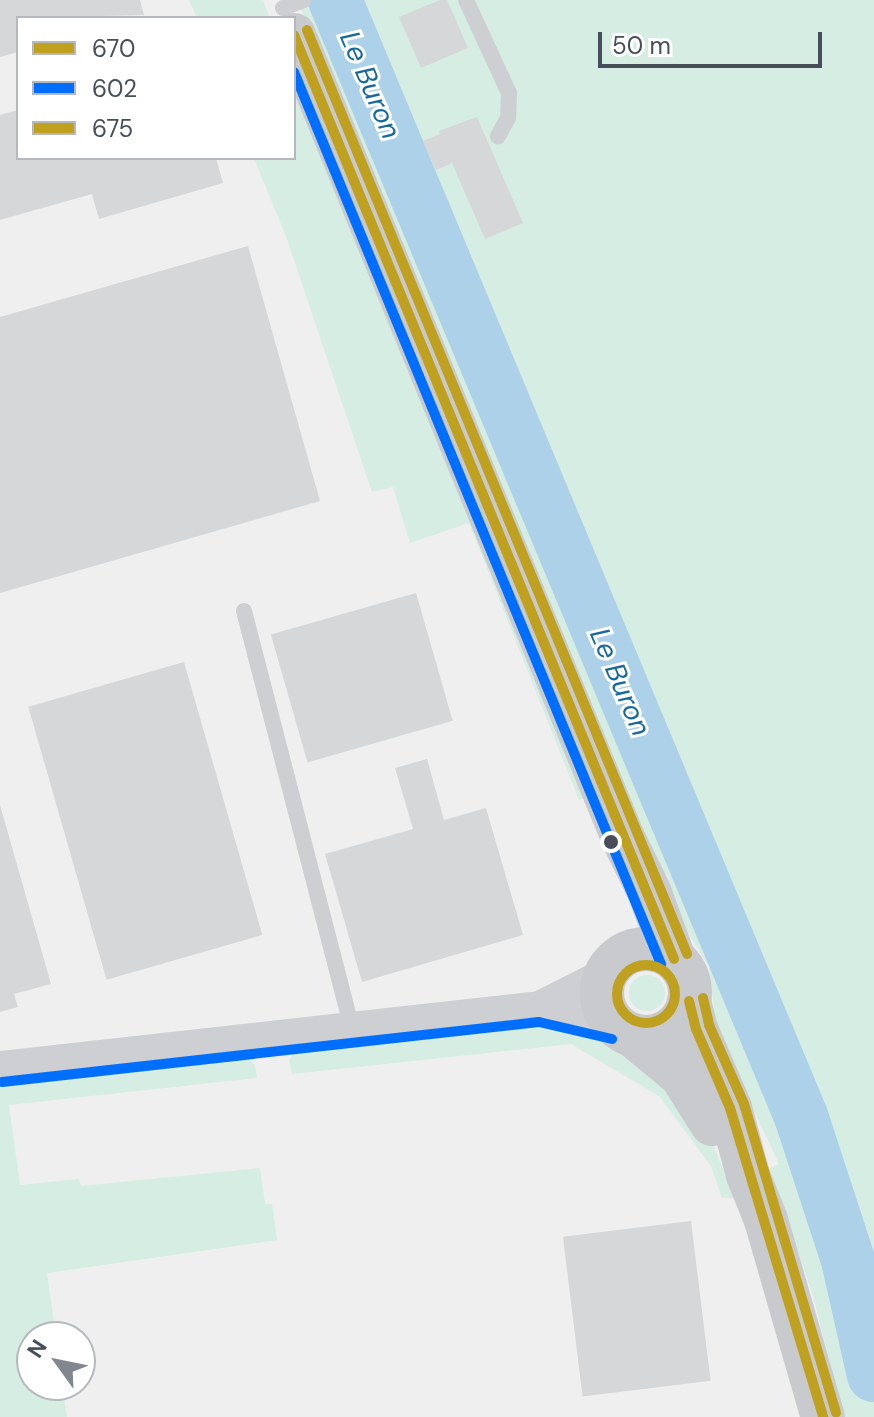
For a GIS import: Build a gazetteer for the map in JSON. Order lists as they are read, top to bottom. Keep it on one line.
{"water":["Le Buron"],"lines":["transit line 675","transit line 670","transit line 602"],"legend":["670","602","675"],"scale_bar":"50 m","north":"top left"}
